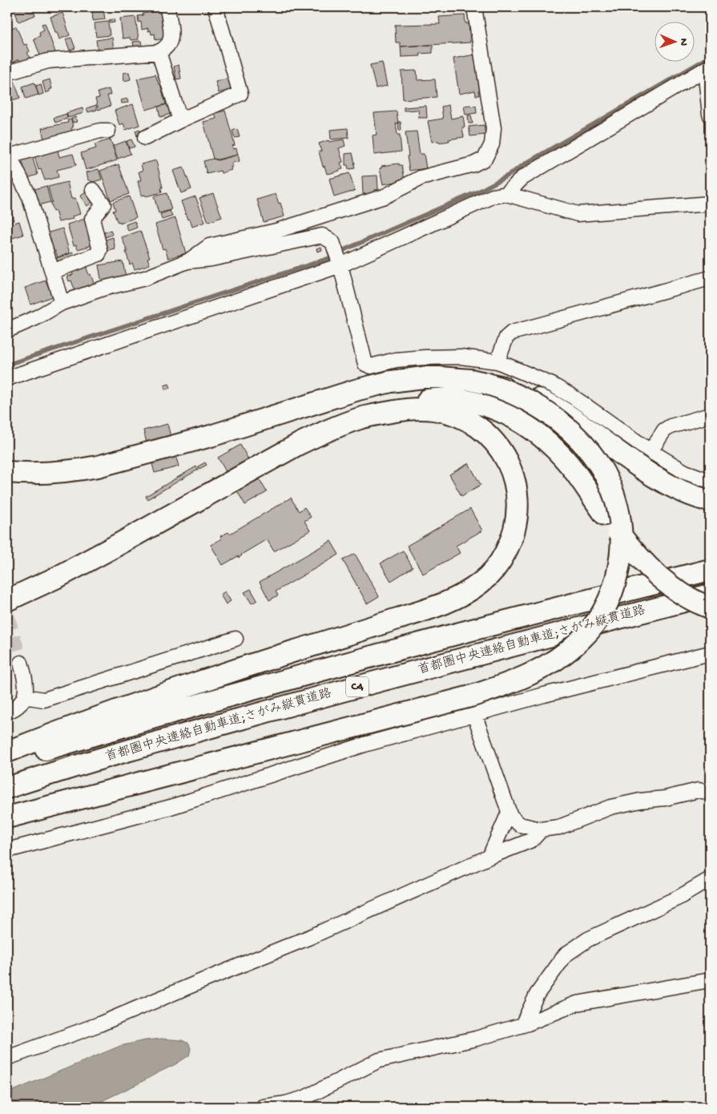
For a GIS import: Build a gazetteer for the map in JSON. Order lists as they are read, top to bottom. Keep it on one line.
{"streets":{"highway":["首都圏中央連絡自動車道;さがみ縦貫道路","C4"]},"north":"right"}
